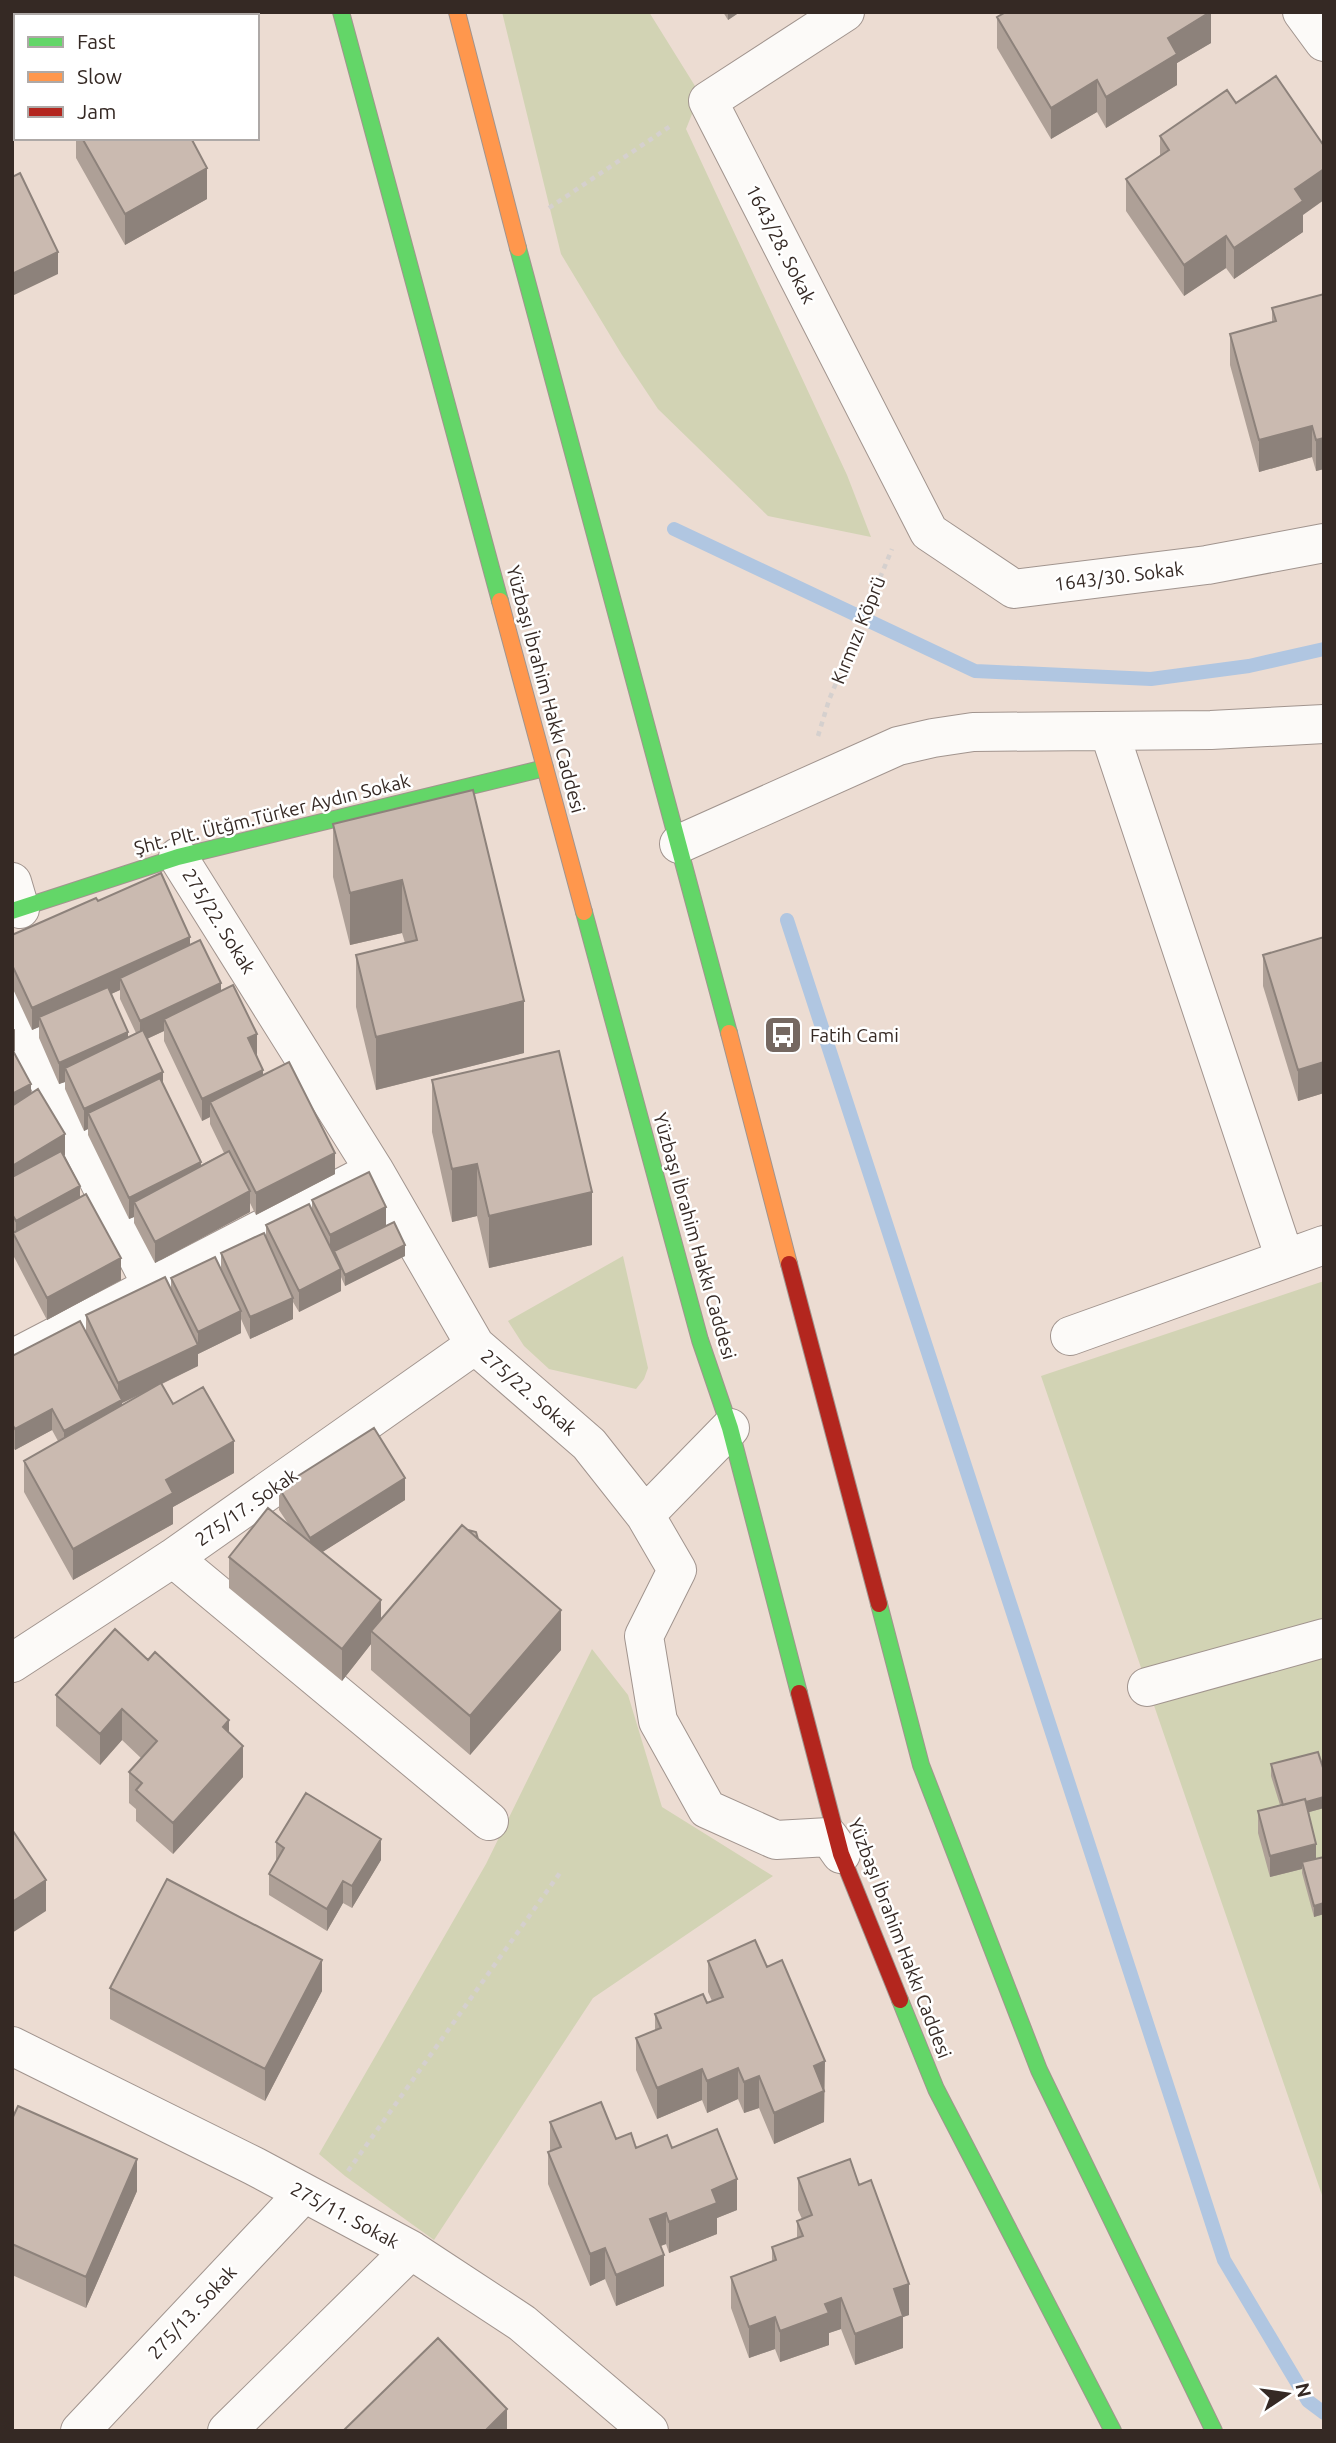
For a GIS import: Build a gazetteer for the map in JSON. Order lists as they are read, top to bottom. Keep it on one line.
{"streets":{"main road":["Yüzbaşı İbrahim Hakkı Caddesi","Şht. Plt. Ütğm.Türker Aydın Sokak"],"street":["1643/28. Sokak","1643/30. Sokak","275/22. Sokak","275/17. Sokak","275/11. Sokak","275/13. Sokak"],"path":["Kırmızı Köprü"]},"crossings":[["1643/28. Sokak","1643/30. Sokak"],["Yüzbaşı İbrahim Hakkı Caddesi","Şht. Plt. Ütğm.Türker Aydın Sokak"],["Yüzbaşı İbrahim Hakkı Caddesi","275/22. Sokak"],["Şht. Plt. Ütğm.Türker Aydın Sokak","275/22. Sokak"],["275/22. Sokak","275/17. Sokak"],["275/11. Sokak","275/13. Sokak"]],"places":{"bus stop":["Fatih Cami"]},"legend":["Fast","Slow","Jam"],"north":"right"}
